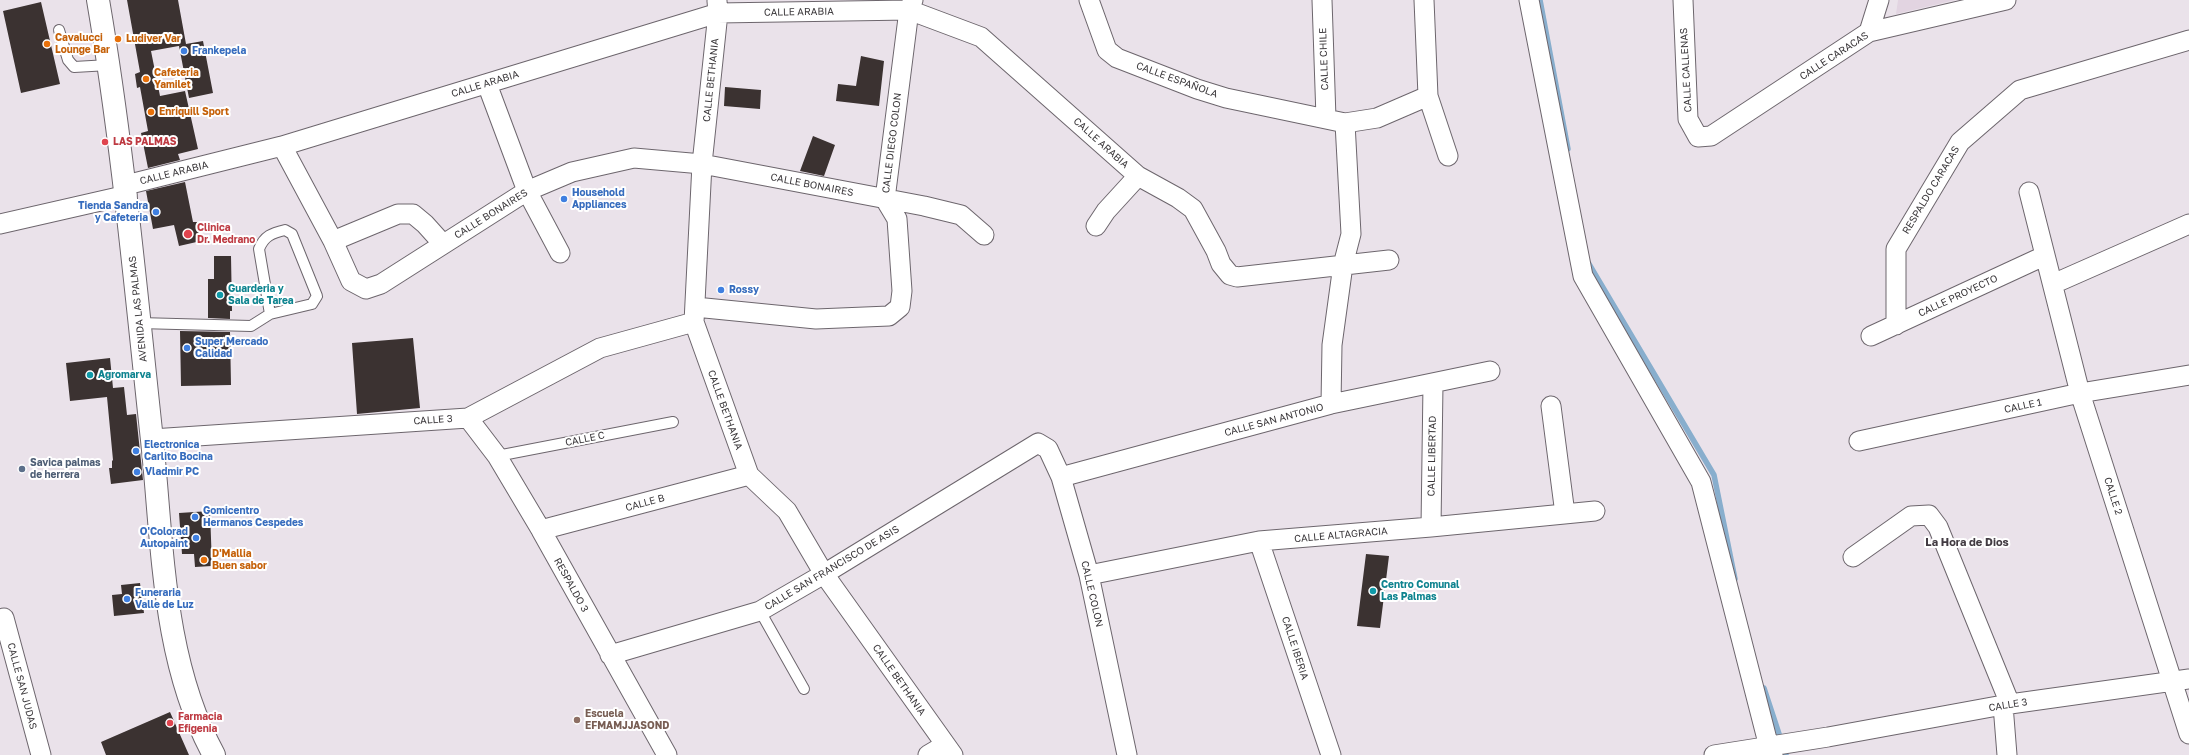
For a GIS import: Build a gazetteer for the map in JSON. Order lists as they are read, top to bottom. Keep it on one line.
{"streets":{"street":["CALLE ARABIA","CALLE CARACAS","CALLE CHILE","CALLE CALLENAS","CALLE BETHANIA","CALLE ESPAÑOLA","CALLE DIEGO COLON","CALLE BONAIRES","RESPALDO CARACAS","CALLE PROYECTO","AVENIDA LAS PALMAS","CALLE 1","CALLE 3","CALLE SAN ANTONIO","CALLE LIBERTAD","CALLE 2","CALLE B","CALLE ALTAGRACIA","CALLE SAN FRANCISCO DE ASIS","RESPALDO 3","CALLE COLON","CALLE IBERIA","CALLE SAN JUDAS"],"lane":["CALLE C"]},"crossings":[["CALLE ARABIA","CALLE BETHANIA"],["CALLE ARABIA","CALLE DIEGO COLON"],["CALLE ARABIA","CALLE BONAIRES"],["CALLE ARABIA","AVENIDA LAS PALMAS"],["CALLE CARACAS","CALLE CALLENAS"],["CALLE CHILE","CALLE ESPAÑOLA"],["CALLE BETHANIA","CALLE DIEGO COLON"],["CALLE BETHANIA","CALLE BONAIRES"],["CALLE BETHANIA","CALLE 3"],["CALLE BETHANIA","CALLE B"],["CALLE BETHANIA","CALLE SAN FRANCISCO DE ASIS"],["CALLE DIEGO COLON","CALLE BONAIRES"],["CALLE DIEGO COLON","CALLE 3"],["RESPALDO CARACAS","CALLE PROYECTO"],["CALLE PROYECTO","CALLE 2"],["AVENIDA LAS PALMAS","CALLE 3"],["CALLE 1","CALLE 2"],["CALLE 3","CALLE 2"],["CALLE 3","RESPALDO 3"],["CALLE SAN ANTONIO","CALLE LIBERTAD"],["CALLE SAN ANTONIO","CALLE COLON"],["CALLE C","RESPALDO 3"],["CALLE LIBERTAD","CALLE ALTAGRACIA"],["CALLE B","RESPALDO 3"],["CALLE ALTAGRACIA","CALLE COLON"],["CALLE ALTAGRACIA","CALLE IBERIA"],["CALLE SAN FRANCISCO DE ASIS","RESPALDO 3"],["CALLE SAN FRANCISCO DE ASIS","CALLE COLON"]],"districts":["La Hora de Dios"],"places":["Ludiver Var","Cavalucci Lounge Bar","Frankepela","Cafeteria Yamilet","Enriquill Sport","LAS PALMAS","Household Appliances","Tienda Sandra y Cafeteria","Clinica Dr. Medrano","Rossy","Guarderia y Sala de Tarea","Super Mercado Calidad","Agromarva","Electronica Carlito Bocina","Savica palmas de herrera","Vladmir PC","Gomicentro Hermanos Cespedes","O'Colorad Autopaint","D'Mallia Buen sabor","Centro Comunal Las Palmas","Funeraria Valle de Luz","Escuela EFMAMJJASOND","Farmacia Efigenia"]}
